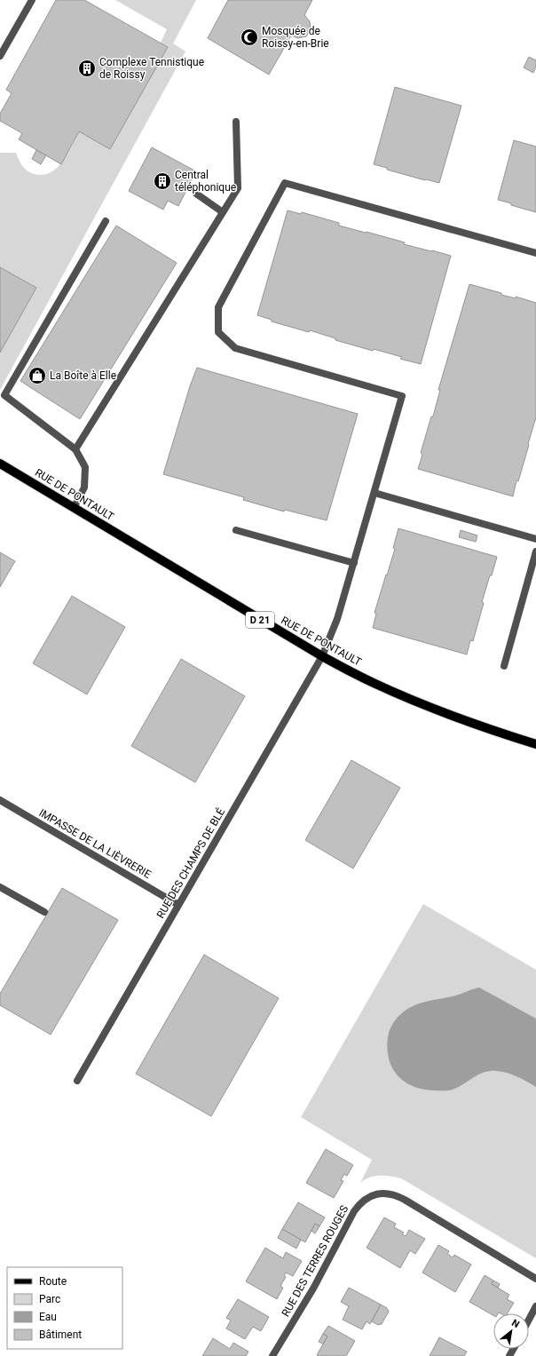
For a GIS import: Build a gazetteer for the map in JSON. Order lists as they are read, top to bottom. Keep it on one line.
{"streets":{"main road":["RUE DE PONTAULT","D 21"],"street":["IMPASSE DE LA LIÈVRERIE","RUE DES CHAMPS DE BLÉ","RUE DES TERRES ROUGES"]},"crossings":[["RUE DE PONTAULT","RUE DES CHAMPS DE BLÉ"],["IMPASSE DE LA LIÈVRERIE","RUE DES CHAMPS DE BLÉ"]],"places":{"mosque":["Mosquée de Roissy-en-Brie"],"building":["Complexe Tennistique de Roissy","Central téléphonique"],"shop":["La Boîte à Elle"]},"legend":["Route","Parc","Eau","Bâtiment"],"north":"top right"}
